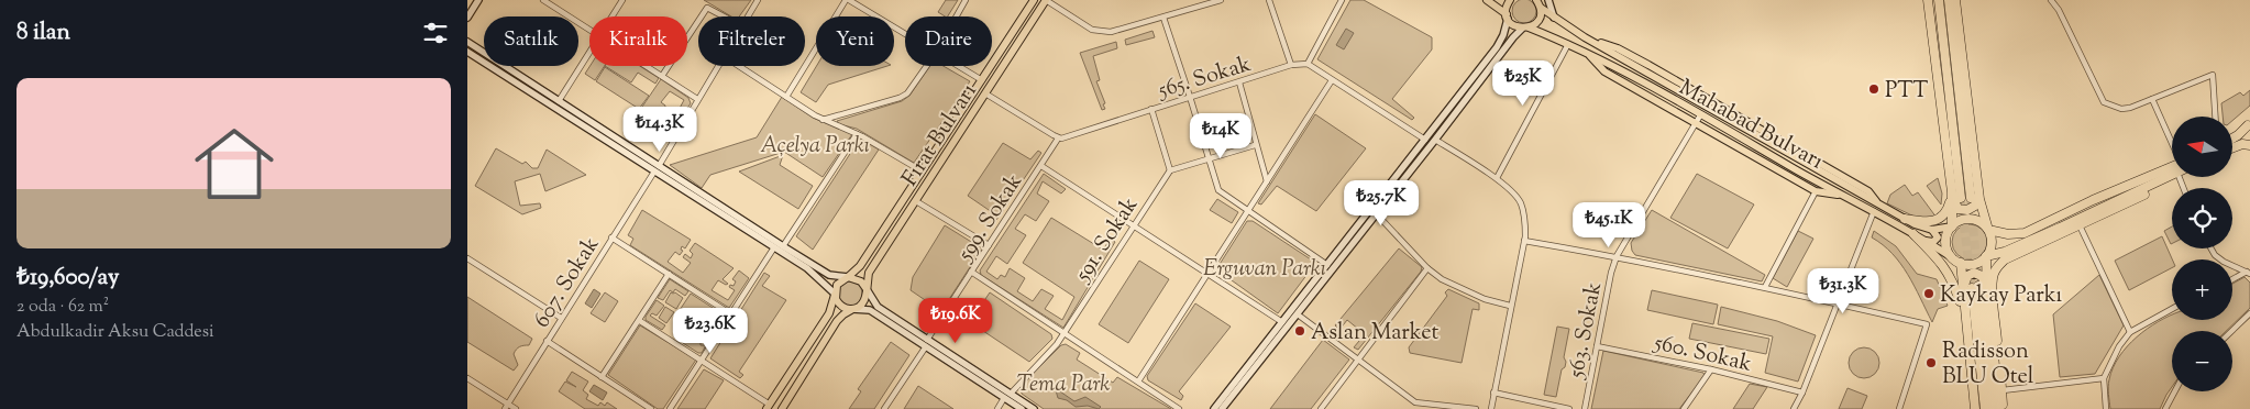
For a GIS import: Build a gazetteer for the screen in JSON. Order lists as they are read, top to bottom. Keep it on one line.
{"streets":{"main road":["Mahabad Bulvarı","Fırat Bulvarı"],"street":["565. Sokak","599. Sokak","591. Sokak","607. Sokak","563. Sokak","560. Sokak"]},"crossings":[["565. Sokak","599. Sokak"],["Mahabad Bulvarı","563. Sokak"],["563. Sokak","560. Sokak"]],"parks":["Açelya Parkı","Erguvan Parkı","Tema Park"],"places":["PTT","Kaykay Parkı","Aslan Market","Radisson BLU Otel"],"north":"left","page":{"heading":"8 ilan","chip":["Satılık","Kiralık","Filtreler","Yeni","Daire"],"price":["₺25K","₺14.3K","₺14K","₺25.7K","₺45.1K","₺31.3K","₺19.6K","₺23.6K"],"list":[{"name":"₺19,600/ay","note":"2 oda · 62 m² · Abdulkadir Aksu Caddesi"}],"map_buttons":["+","−"]}}
